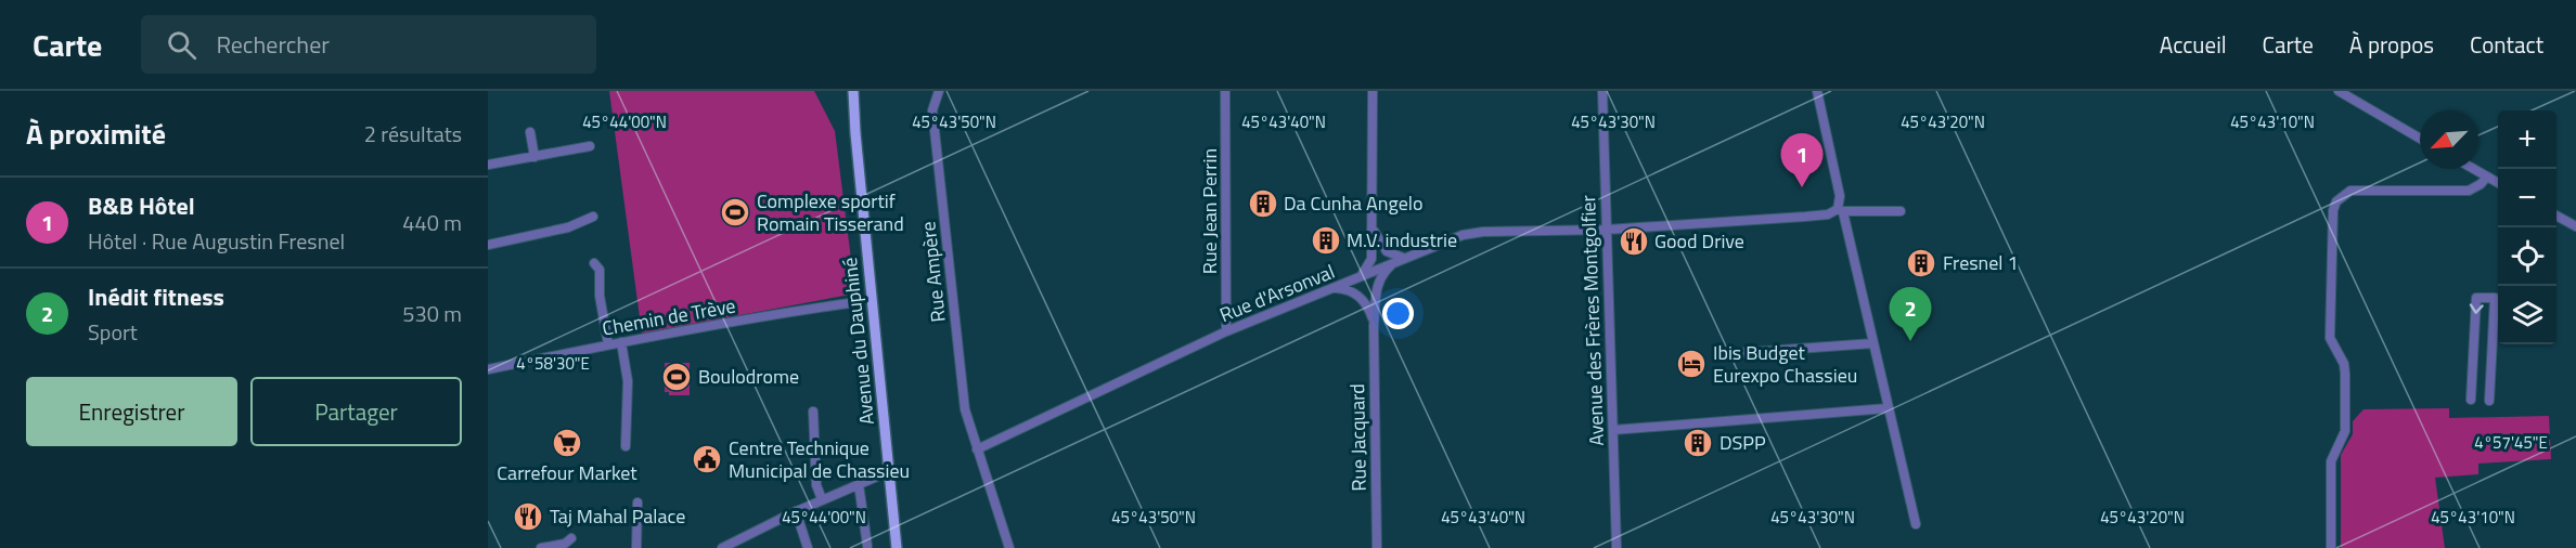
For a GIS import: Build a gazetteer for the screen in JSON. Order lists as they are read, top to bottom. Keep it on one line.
{"streets":{"main road":["Avenue du Dauphiné"],"street":["Rue Jean Perrin","Rue Ampère","Rue d'Arsonval","Chemin de Trève","Avenue des Frères Montgolfier","Rue Jacquard"]},"crossings":[["Rue Jean Perrin","Rue d'Arsonval"],["Rue Ampère","Rue d'Arsonval"],["Rue d'Arsonval","Avenue des Frères Montgolfier"],["Rue d'Arsonval","Rue Jacquard"]],"places":{"building":["Da Cunha Angelo","M.V. industrie","Fresnel 1","DSPP"],"sports":["Complexe sportif Romain Tisserand","Boulodrome"],"restaurant":["Good Drive","Taj Mahal Palace"],"hotel":["Ibis Budget Eurexpo Chassieu"],"supermarket":["Carrefour Market"],"public building":["Centre Technique Municipal de Chassieu"]},"north":"bottom left","page":{"header":"Carte","search":"Rechercher","nav":["Accueil","Carte","À propos","Contact"],"heading":["À proximité","2 résultats"],"map_buttons":["+","−"],"pins":["1","2"],"list":[{"mark":"1","name":"B&B Hôtel","note":"Hôtel · Rue Augustin Fresnel","value":"440 m"},{"mark":"2","name":"Inédit fitness","note":"Sport","value":"530 m"}],"buttons":["Enregistrer","Partager"]},"coordinates":["45°44'00\"N","45°43'50\"N","45°43'40\"N","45°43'30\"N","45°43'20\"N","45°43'10\"N","4°58'30\"E","4°57'45\"E"]}
